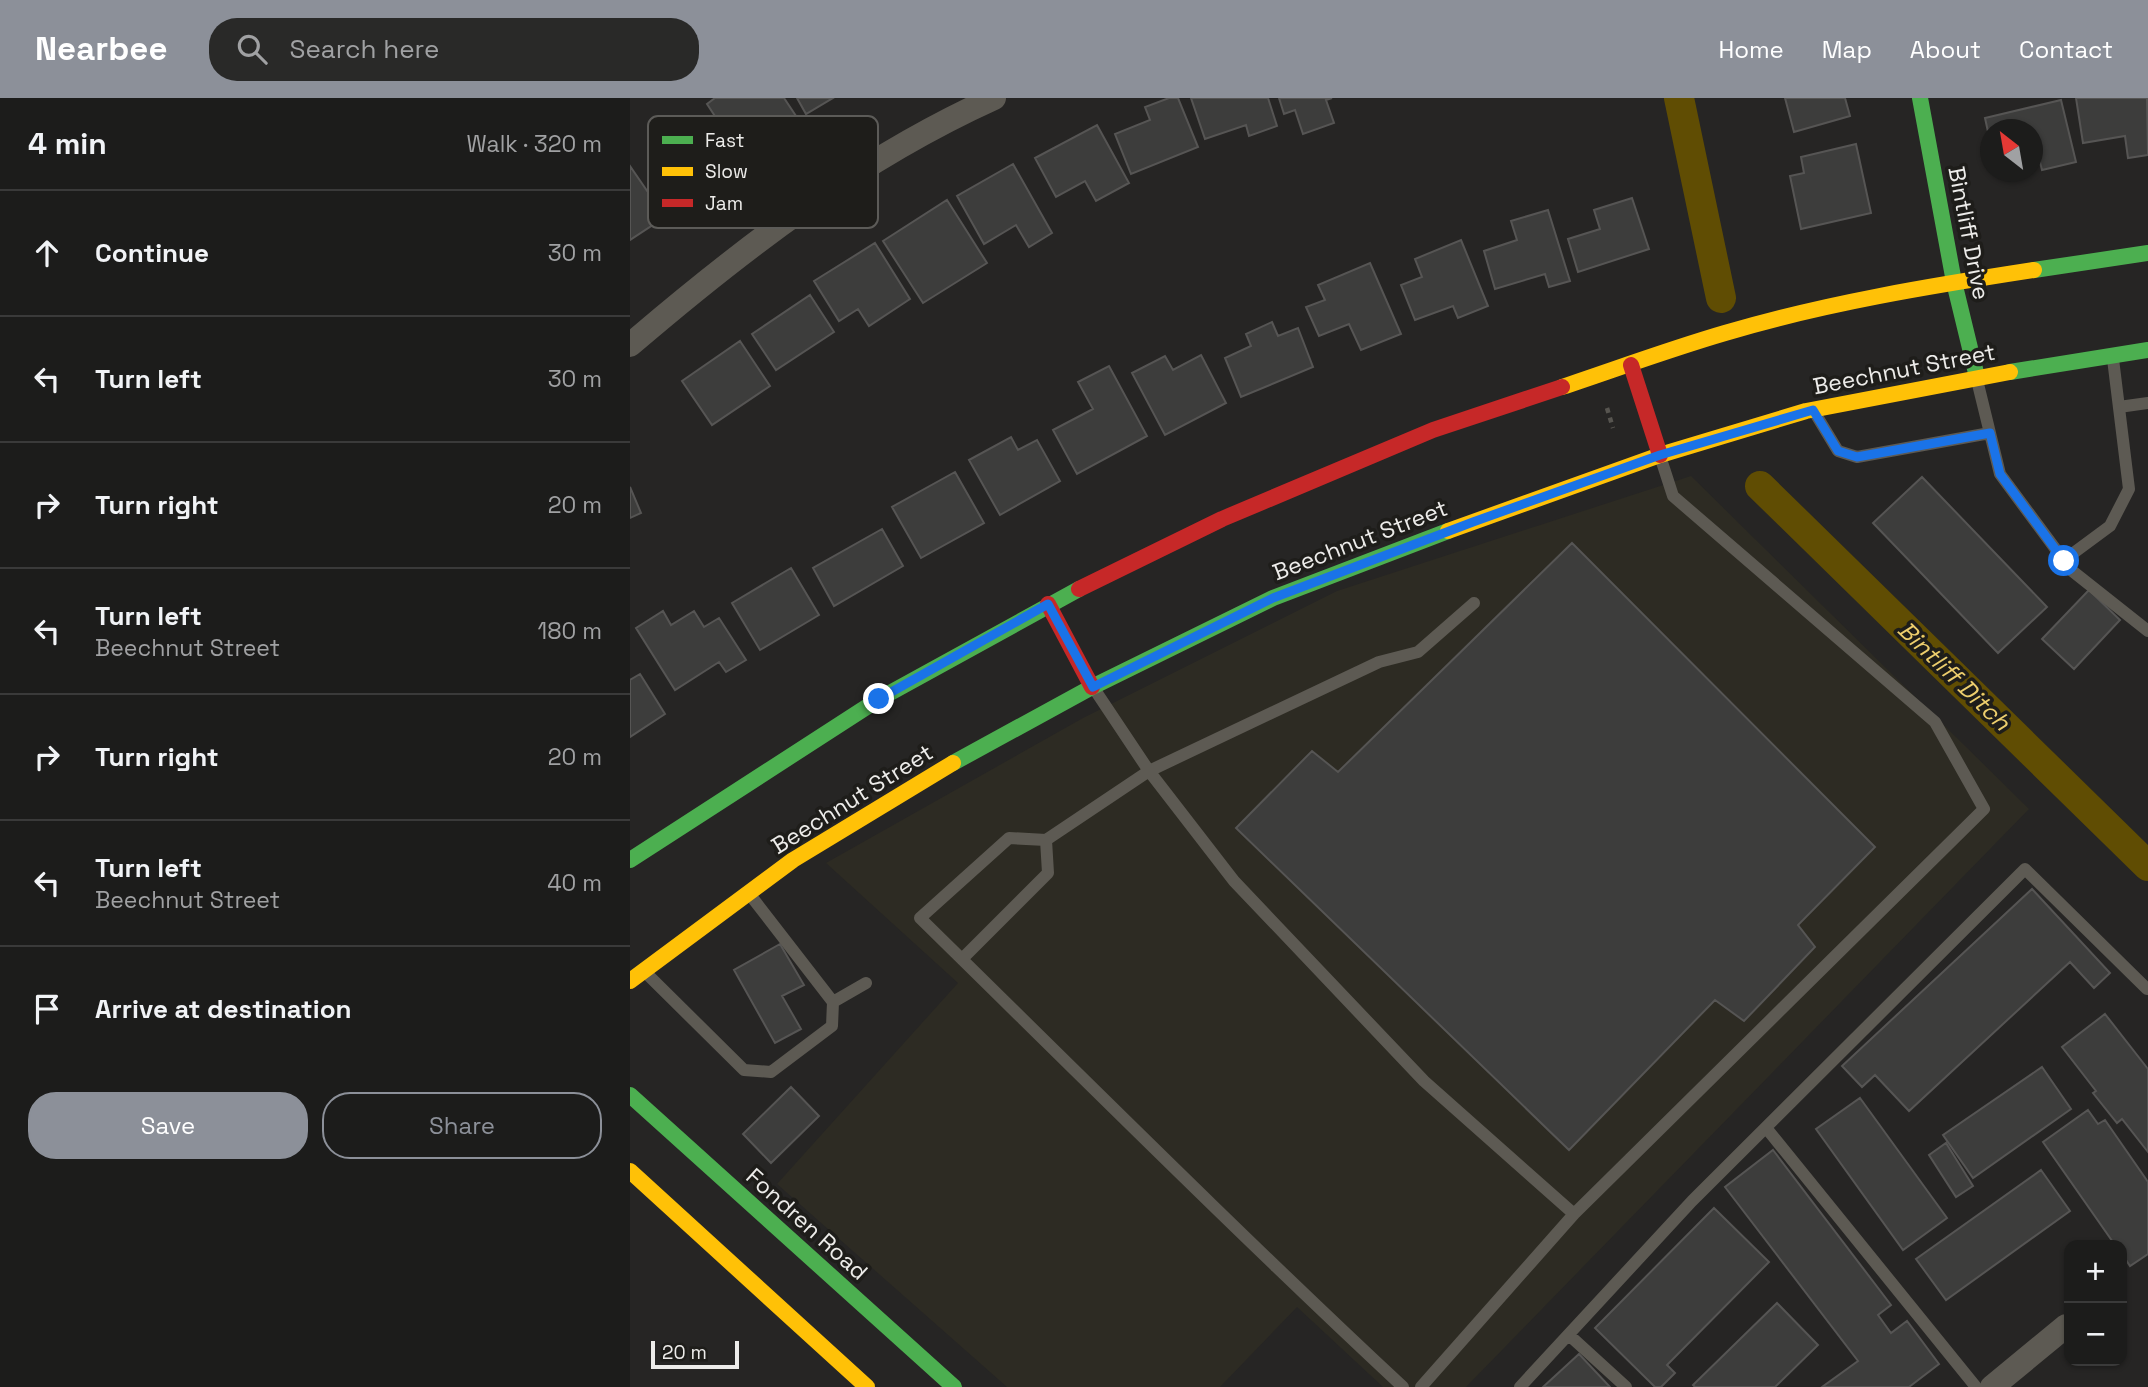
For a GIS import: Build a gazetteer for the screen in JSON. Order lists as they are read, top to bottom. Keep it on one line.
{"streets":{"main road":["Bintliff Drive","Beechnut Street","Fondren Road"]},"crossings":[["Bintliff Drive","Beechnut Street"]],"water":["Bintliff Ditch"],"legend":["Fast","Slow","Jam"],"scale_bar":"20 m","north":"top left","page":{"header":"Nearbee","search":"Search here","nav":["Home","Map","About","Contact"],"heading":["4 min","Walk · 320 m"],"list":[["Continue","30 m"],["Turn left","30 m"],["Turn right","20 m"],["Turn left","Beechnut Street","180 m"],["Turn right","20 m"],["Turn left","Beechnut Street","40 m"],"Arrive at destination"],"buttons":["Save","Share"],"map_buttons":["+","−"],"scale":"20 m"}}
